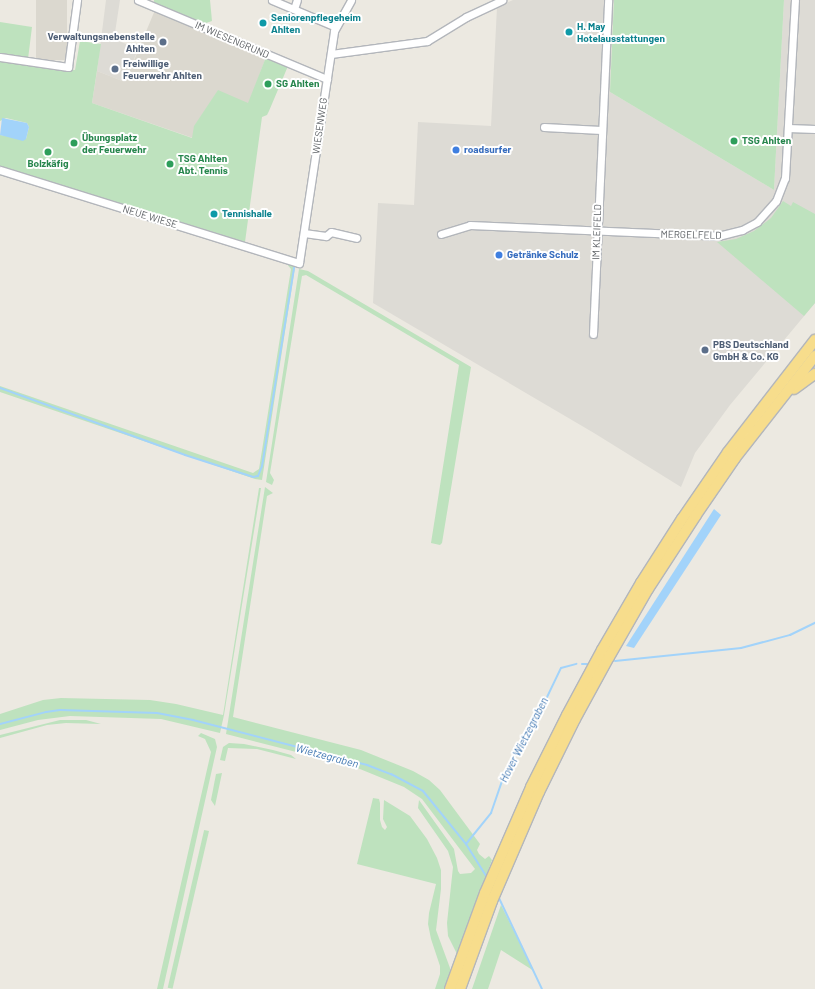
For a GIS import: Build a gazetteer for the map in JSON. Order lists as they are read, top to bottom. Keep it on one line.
{"streets":{"street":["IM WIESENGRUND","WIESENWEG","NEUE WIESE","IM KLEIFELD","MERGELFELD"]},"crossings":[["IM WIESENGRUND","WIESENWEG"],["WIESENWEG","NEUE WIESE"],["IM KLEIFELD","MERGELFELD"]],"water":["Hover Wietzegraben","Wietzegraben"],"places":["Seniorenpflegeheim Ahlten","H. May Hotelausstattungen","Verwaltungsnebenstelle Ahlten","Freiwillige Feuerwehr Ahlten","SG Ahlten","TSG Ahlten","Übungsplatz der Feuerwehr","roadsurfer","Bolzkäfig","TSG Ahlten Abt. Tennis","Tennishalle","Getränke Schulz","PBS Deutschland GmbH & Co. KG"]}
